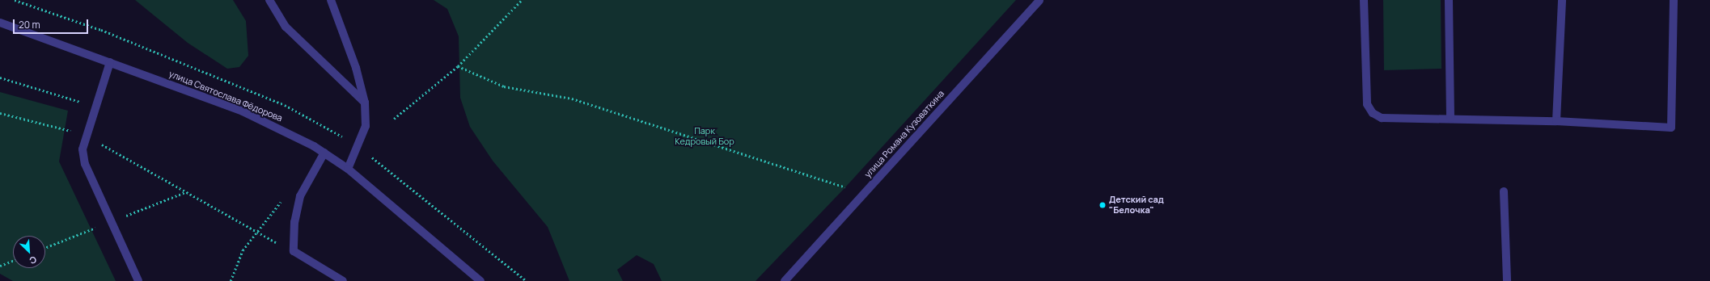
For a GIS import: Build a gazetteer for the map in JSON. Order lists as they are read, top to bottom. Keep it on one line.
{"streets":{"street":["улица Святослава Фёдорова","улица Романа Кузоваткина"]},"parks":["Парк Кедровый Бор"],"places":["Детский сад \"Белочка\""],"scale_bar":"20 m","north":"bottom right"}
